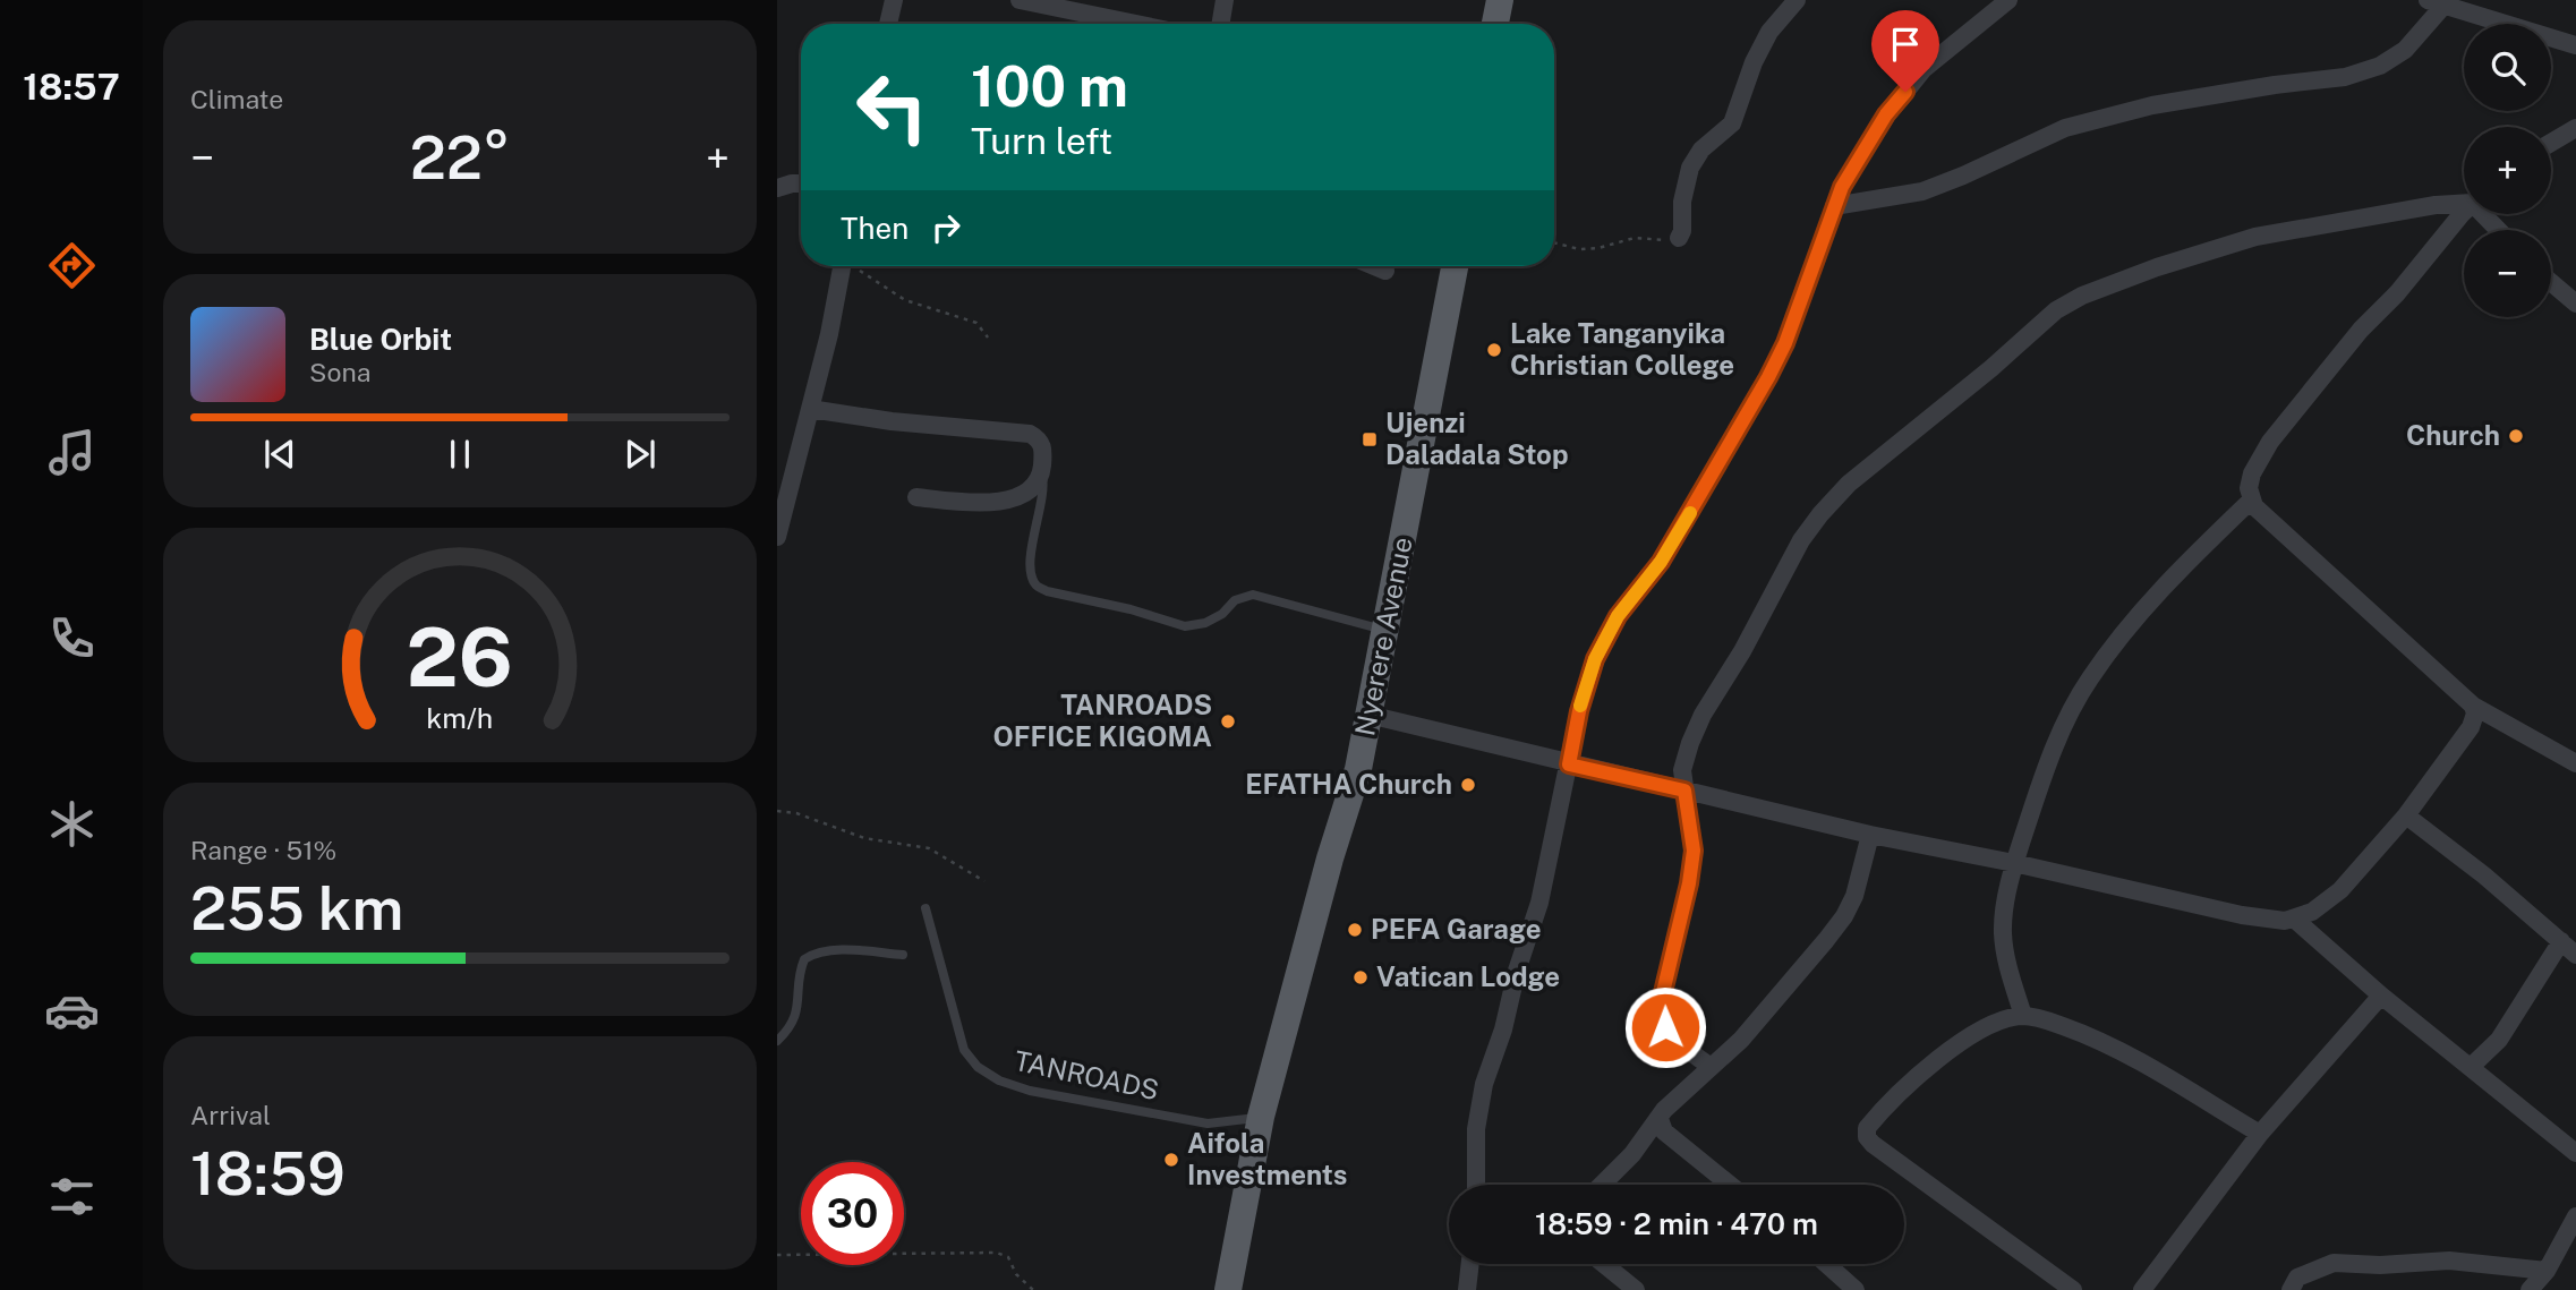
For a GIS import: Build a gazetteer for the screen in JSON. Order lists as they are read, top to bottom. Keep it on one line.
{"streets":{"main road":["Nyerere Avenue"],"lane":["TANROADS"]},"crossings":[["Nyerere Avenue","TANROADS"]],"places":{"other":["Lake Tanganyika Christian College","Church","TANROADS OFFICE KIGOMA","EFATHA Church","PEFA Garage","Vatican Lodge","Aifola Investments"],"transit":["Ujenzi Daladala Stop"]},"page":{"tabs":"18:57","tile":["Climate",["Range · 51%","255 km"],["Arrival","18:59"]],"map_buttons":["+","−"],"turn":["100 m","Turn left"],"heat":["−","22°","+"],"then":"Then","song":["Blue Orbit","Sona"],"limit":"30","trip":"18:59 · 2 min · 470 m","gauge":["26","km/h"]}}
